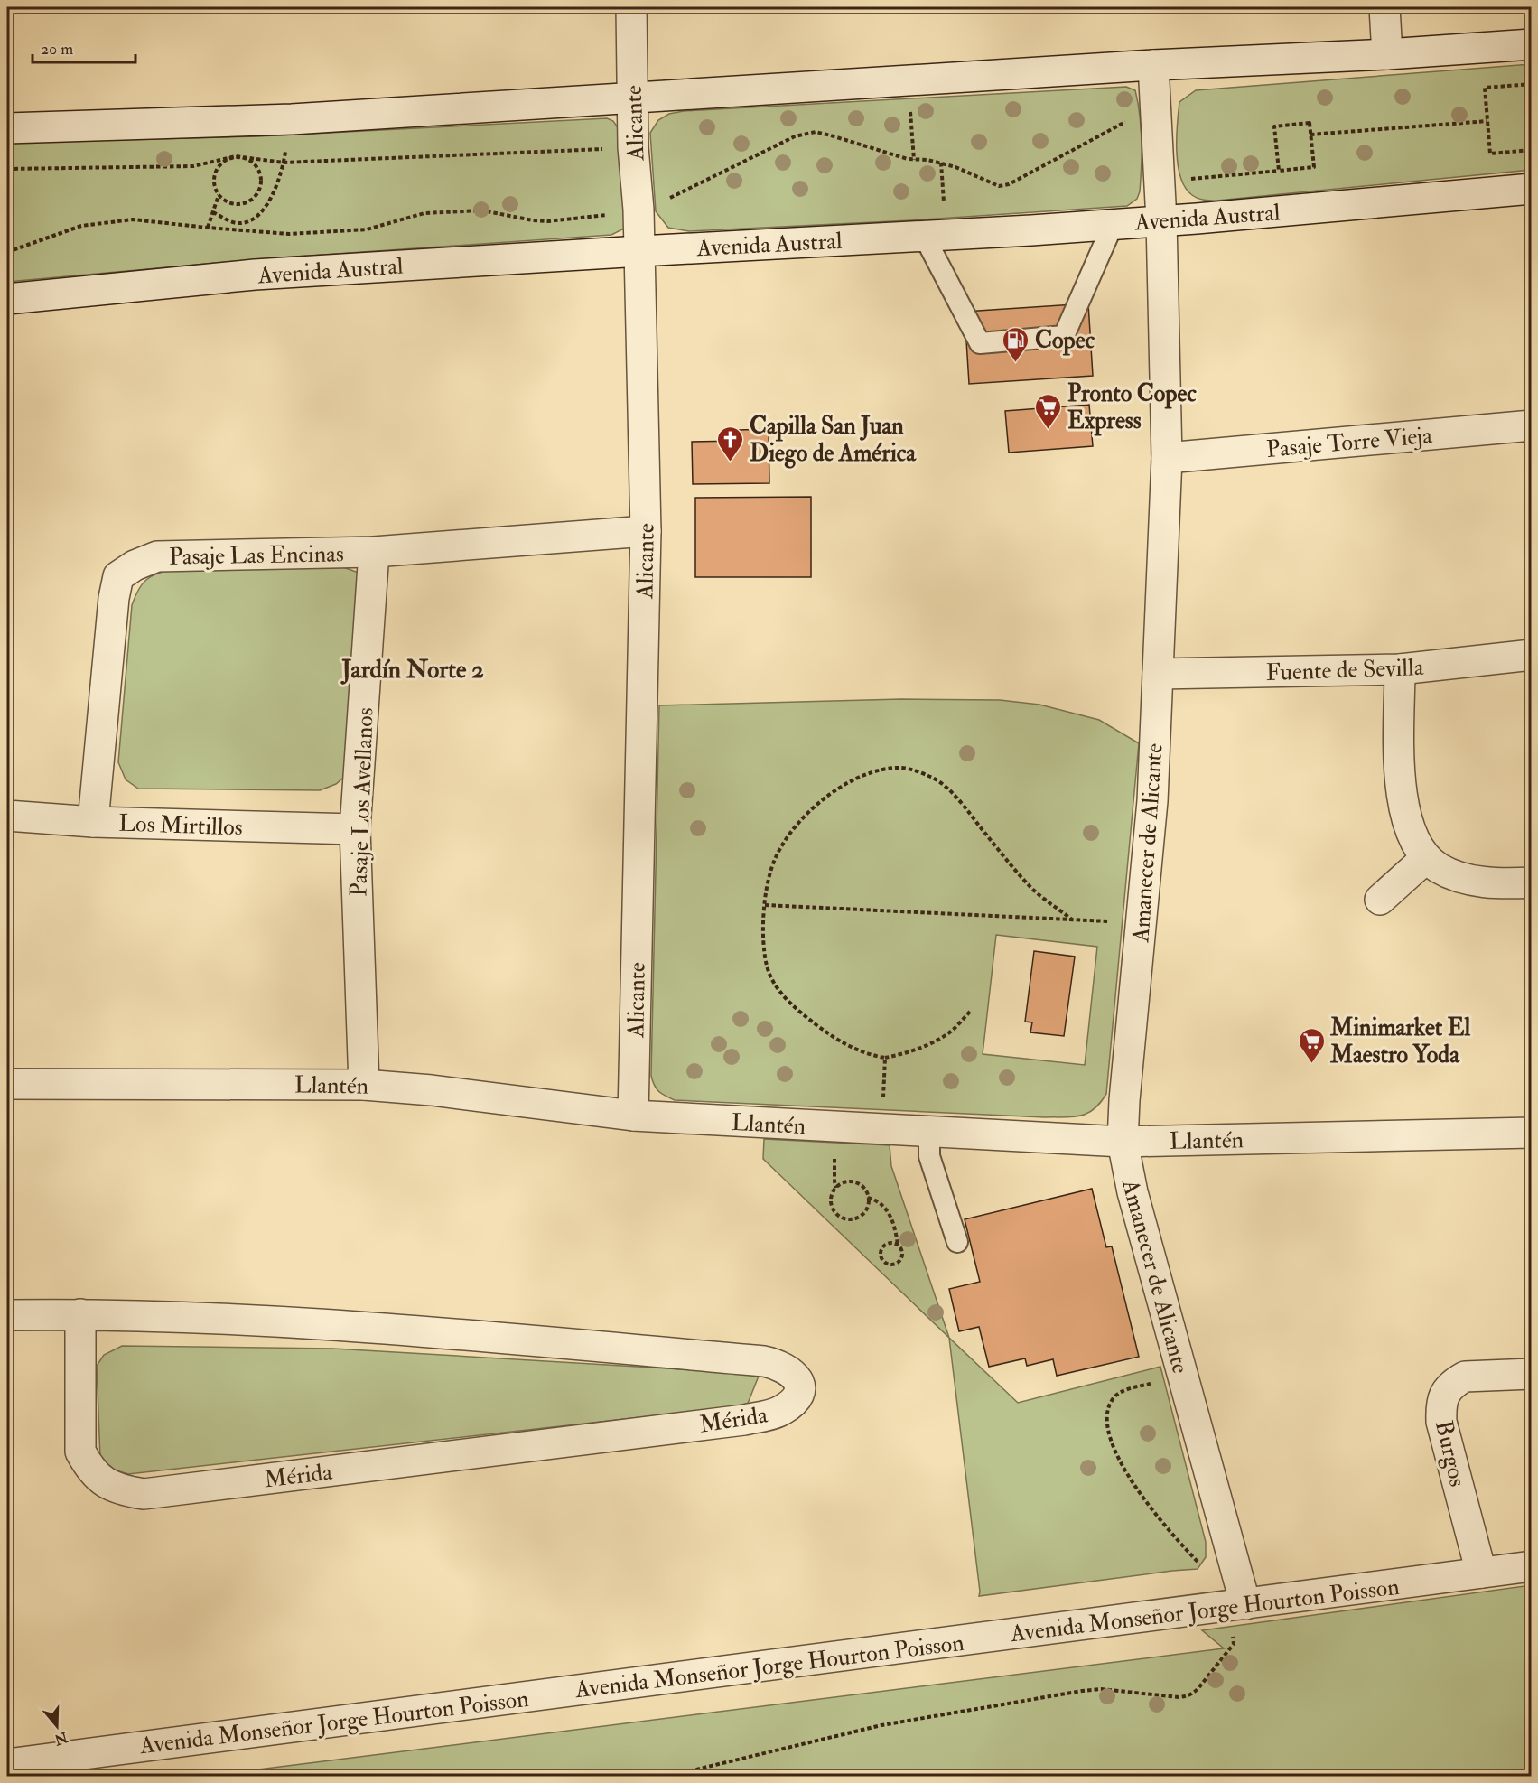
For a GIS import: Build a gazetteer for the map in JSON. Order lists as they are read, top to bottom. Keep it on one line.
{"streets":{"street":["Alicante","Avenida Austral","Pasaje Torre Vieja","Pasaje Las Encinas","Fuente de Sevilla","Pasaje Los Avellanos","Los Mirtillos","Amanecer de Alicante","Llantén","Mérida","Burgos","Avenida Monseñor Jorge Hourton Poisson"]},"crossings":[["Alicante","Avenida Austral"],["Alicante","Pasaje Las Encinas"],["Alicante","Llantén"],["Avenida Austral","Amanecer de Alicante"],["Pasaje Torre Vieja","Amanecer de Alicante"],["Pasaje Las Encinas","Pasaje Los Avellanos"],["Pasaje Las Encinas","Los Mirtillos"],["Fuente de Sevilla","Amanecer de Alicante"],["Pasaje Los Avellanos","Los Mirtillos"],["Pasaje Los Avellanos","Llantén"],["Amanecer de Alicante","Llantén"],["Amanecer de Alicante","Avenida Monseñor Jorge Hourton Poisson"],["Burgos","Avenida Monseñor Jorge Hourton Poisson"]],"districts":["Jardín Norte 2"],"places":{"fuel station":["Copec"],"supermarket":["Pronto Copec Express","Minimarket El Maestro Yoda"],"church":["Capilla San Juan Diego de América"]},"scale_bar":"20 m","north":"bottom"}
